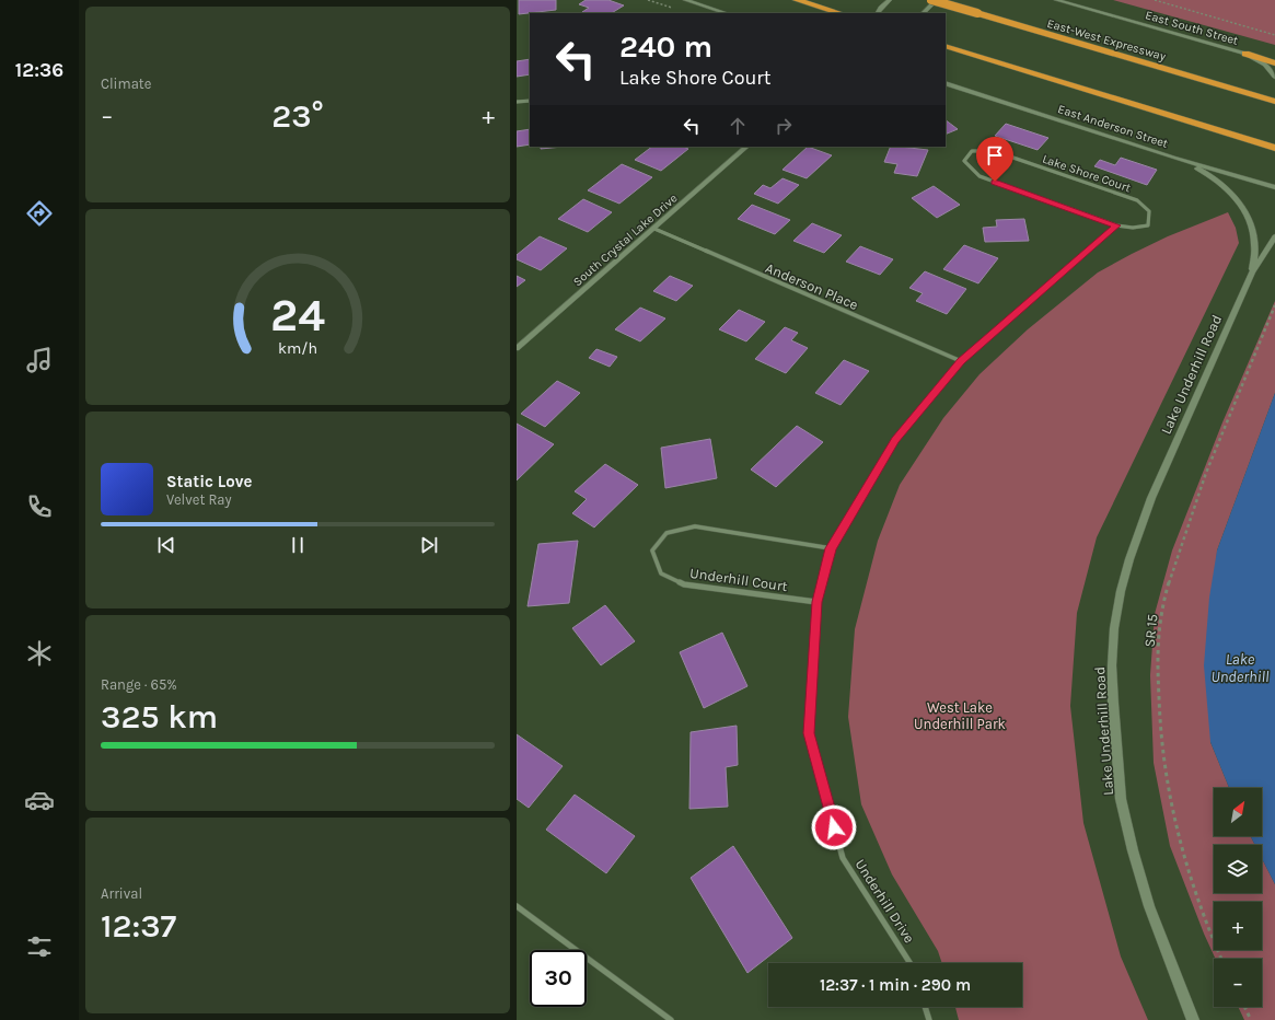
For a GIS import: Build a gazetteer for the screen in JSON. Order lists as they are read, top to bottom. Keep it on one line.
{"streets":{"highway":["East-West Expressway"],"main road":["East South Street","East Anderson Street","Lake Underhill Road"],"street":["Lake Shore Court","South Crystal Lake Drive","Anderson Place","Underhill Court","Underhill Drive"],"path":["SR 15"]},"crossings":[["East Anderson Street","Lake Underhill Road"],["Lake Shore Court","Underhill Drive"],["South Crystal Lake Drive","Anderson Place"],["Anderson Place","Underhill Drive"],["Underhill Court","Underhill Drive"]],"water":["Lake Underhill"],"parks":["West Lake Underhill Park"],"north":"top right","page":{"tabs":"12:36","tile":["Climate",["Range · 65%","325 km"],["Arrival","12:37"]],"turn":["240 m","Lake Shore Court"],"heat":["−","23°","+"],"song":["Static Love","Velvet Ray"],"map_buttons":["+","−"],"limit":"30","trip":"12:37 · 1 min · 290 m","gauge":["24","km/h"]}}
